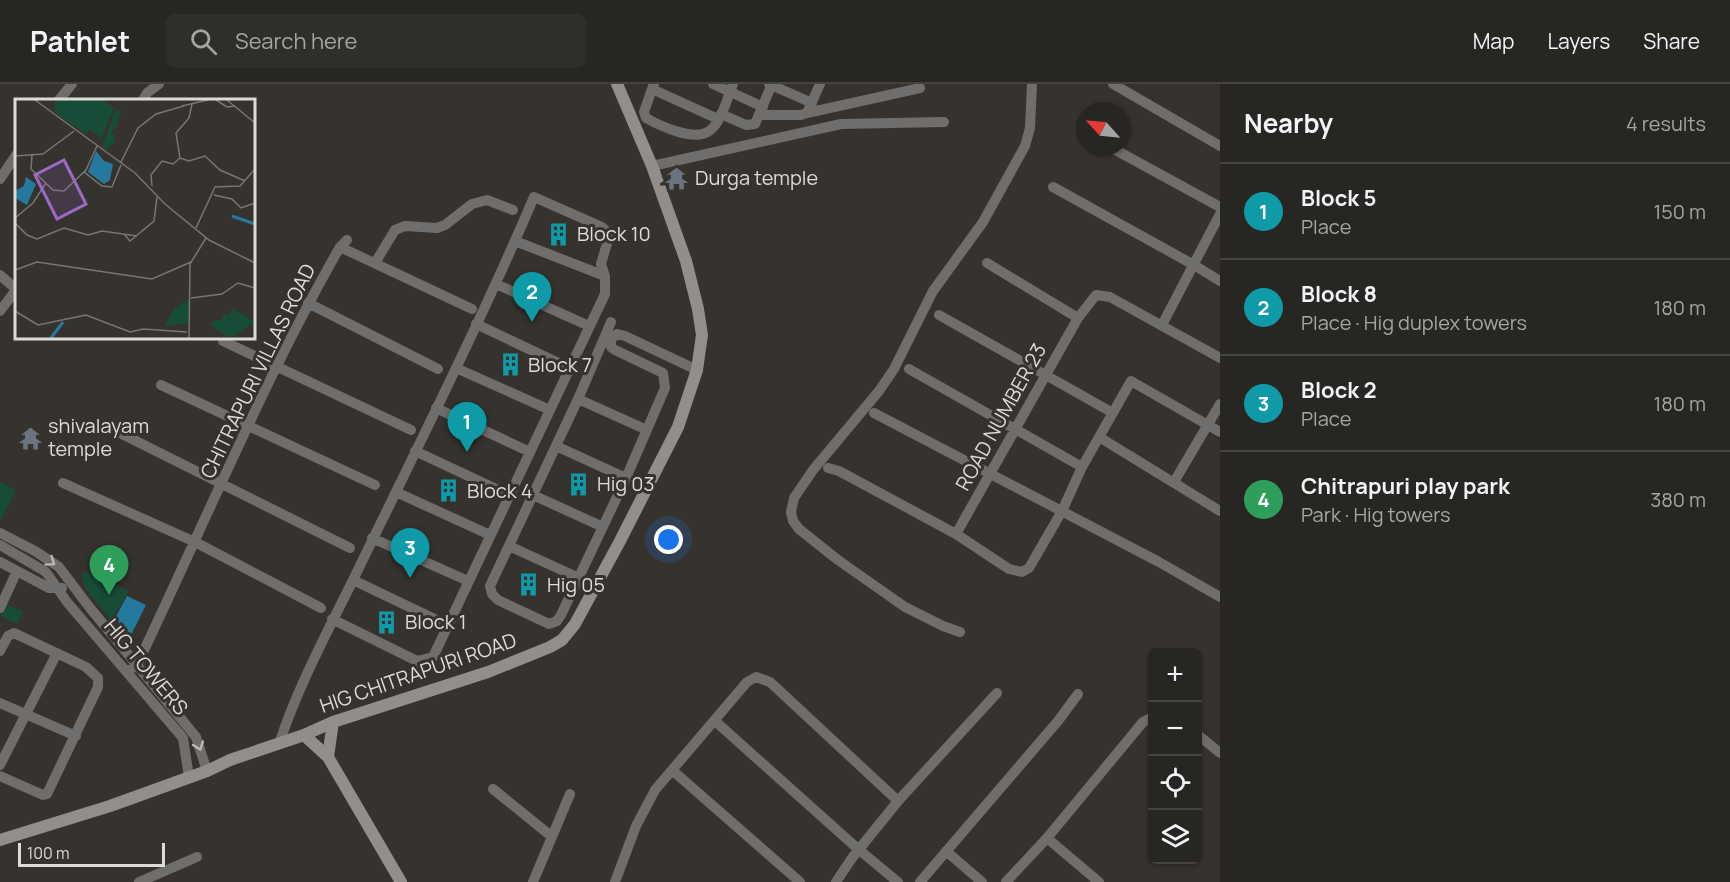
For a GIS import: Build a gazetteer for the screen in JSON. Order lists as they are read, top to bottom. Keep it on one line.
{"streets":{"street":["CHITRAPURI VILLAS ROAD","ROAD NUMBER 23","HIG TOWERS","HIG CHITRAPURI ROAD"]},"crossings":[["HIG TOWERS","HIG CHITRAPURI ROAD"]],"places":{"temple":["Durga temple","shivalayam temple"],"building":["Block 10","Block 7","Hig 03","Block 4","Hig 05","Block 1"]},"scale_bar":"100 m","north":"top left","page":{"header":"Pathlet","search":"Search here","nav":["Map","Layers","Share"],"heading":["Nearby","4 results"],"list":[{"mark":"1","name":"Block 5","note":"Place","value":"150 m"},{"mark":"2","name":"Block 8","note":"Place · Hig duplex towers","value":"180 m"},{"mark":"3","name":"Block 2","note":"Place","value":"180 m"},{"mark":"4","name":"Chitrapuri play park","note":"Park · Hig towers","value":"380 m"}],"pins":["2","1","3","4"],"map_buttons":["+","−"],"scale":"100 m"}}
